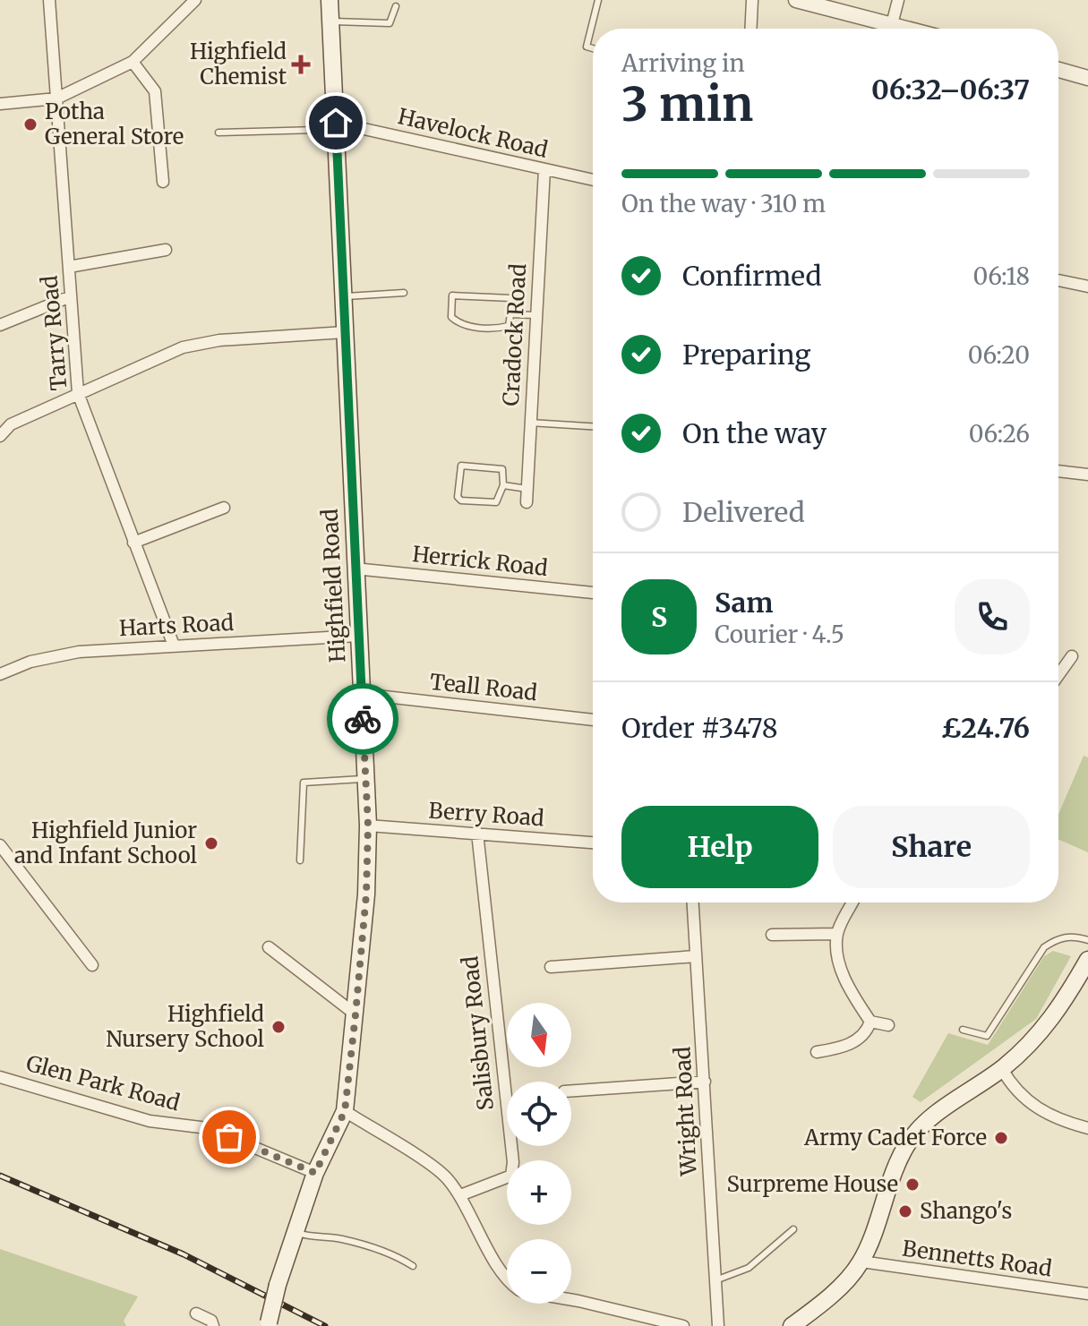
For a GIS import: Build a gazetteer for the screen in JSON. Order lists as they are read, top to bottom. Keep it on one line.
{"streets":{"main road":["Highfield Road"],"street":["Havelock Road","Tarry Road","Cradock Road","Herrick Road","Harts Road","Teall Road","Berry Road","Salisbury Road","Glen Park Road","Wright Road","Bennetts Road"]},"crossings":[["Havelock Road","Cradock Road"],["Havelock Road","Highfield Road"],["Tarry Road","Harts Road"],["Herrick Road","Highfield Road"],["Highfield Road","Harts Road"],["Highfield Road","Teall Road"],["Highfield Road","Berry Road"],["Highfield Road","Glen Park Road"],["Berry Road","Salisbury Road"]],"places":{"health":["Highfield Chemist"],"other":["Potha General Store","Highfield Junior and Infant School","Highfield Nursery School","Army Cadet Force","Surpreme House","Shango's"]},"north":"bottom","page":{"heading":["3 min","Arriving in","06:32–06:37"],"panel":["Sam","Courier · 4.5","Order #3478","£24.76"],"bar":"On the way · 310 m","list":[["Confirmed","06:18"],["Preparing","06:20"],["On the way","06:26"],"Delivered"],"round":"S","buttons":["Help","Share"],"map_buttons":["+","−"]}}
